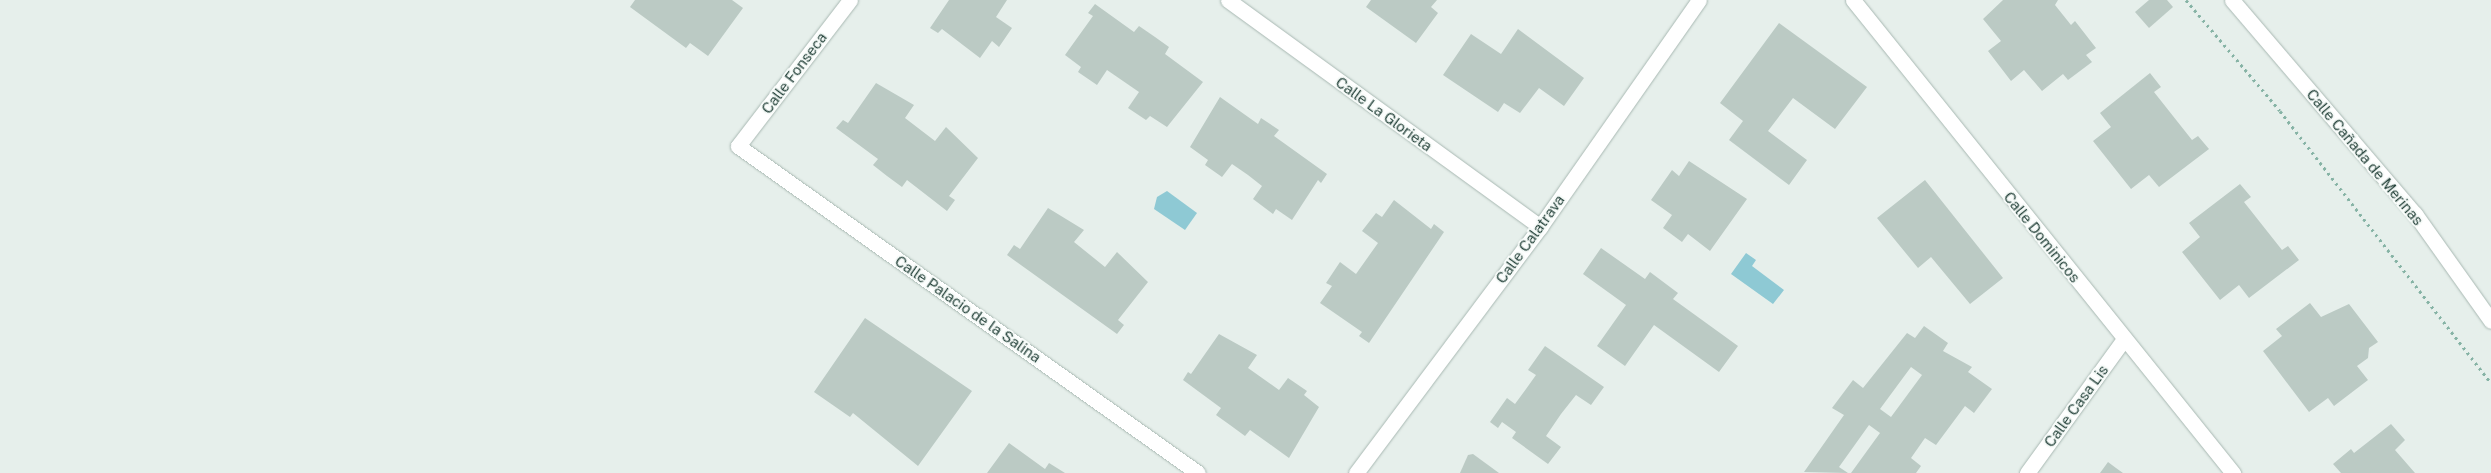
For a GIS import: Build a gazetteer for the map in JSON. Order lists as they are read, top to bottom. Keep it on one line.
{"streets":{"street":["Calle Fonseca","Calle La Glorieta","Calle Cañada de Merinas","Calle Dominicos","Calle Calatrava","Calle Palacio de la Salina","Calle Casa Lis"]},"crossings":[["Calle Fonseca","Calle Palacio de la Salina"],["Calle La Glorieta","Calle Calatrava"],["Calle Dominicos","Calle Casa Lis"]]}
